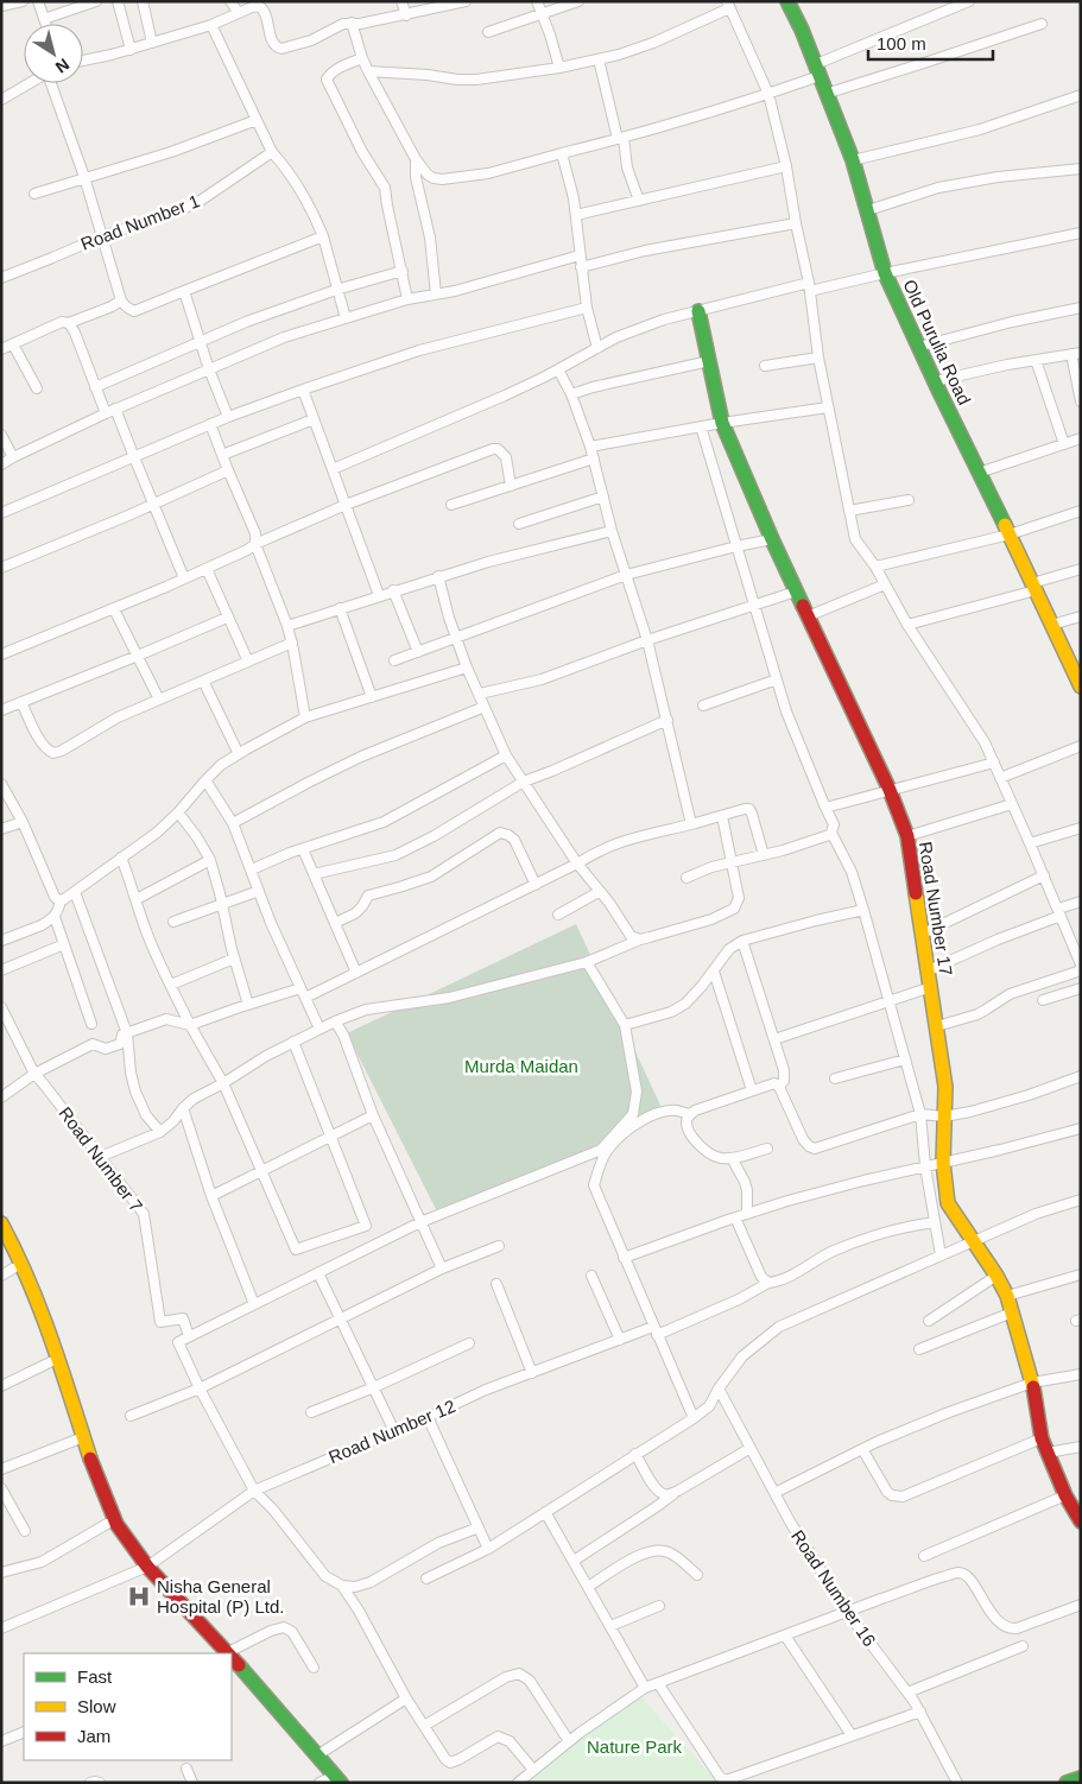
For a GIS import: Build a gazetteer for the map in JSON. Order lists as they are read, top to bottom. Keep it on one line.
{"streets":{"main road":["Old Purulia Road","Road Number 17"],"street":["Road Number 1","Road Number 7","Road Number 12","Road Number 16"]},"parks":["Murda Maidan","Nature Park"],"places":{"hospital":["Nisha General Hospital (P) Ltd."]},"legend":["Fast","Slow","Jam"],"scale_bar":"100 m","north":"bottom right"}
